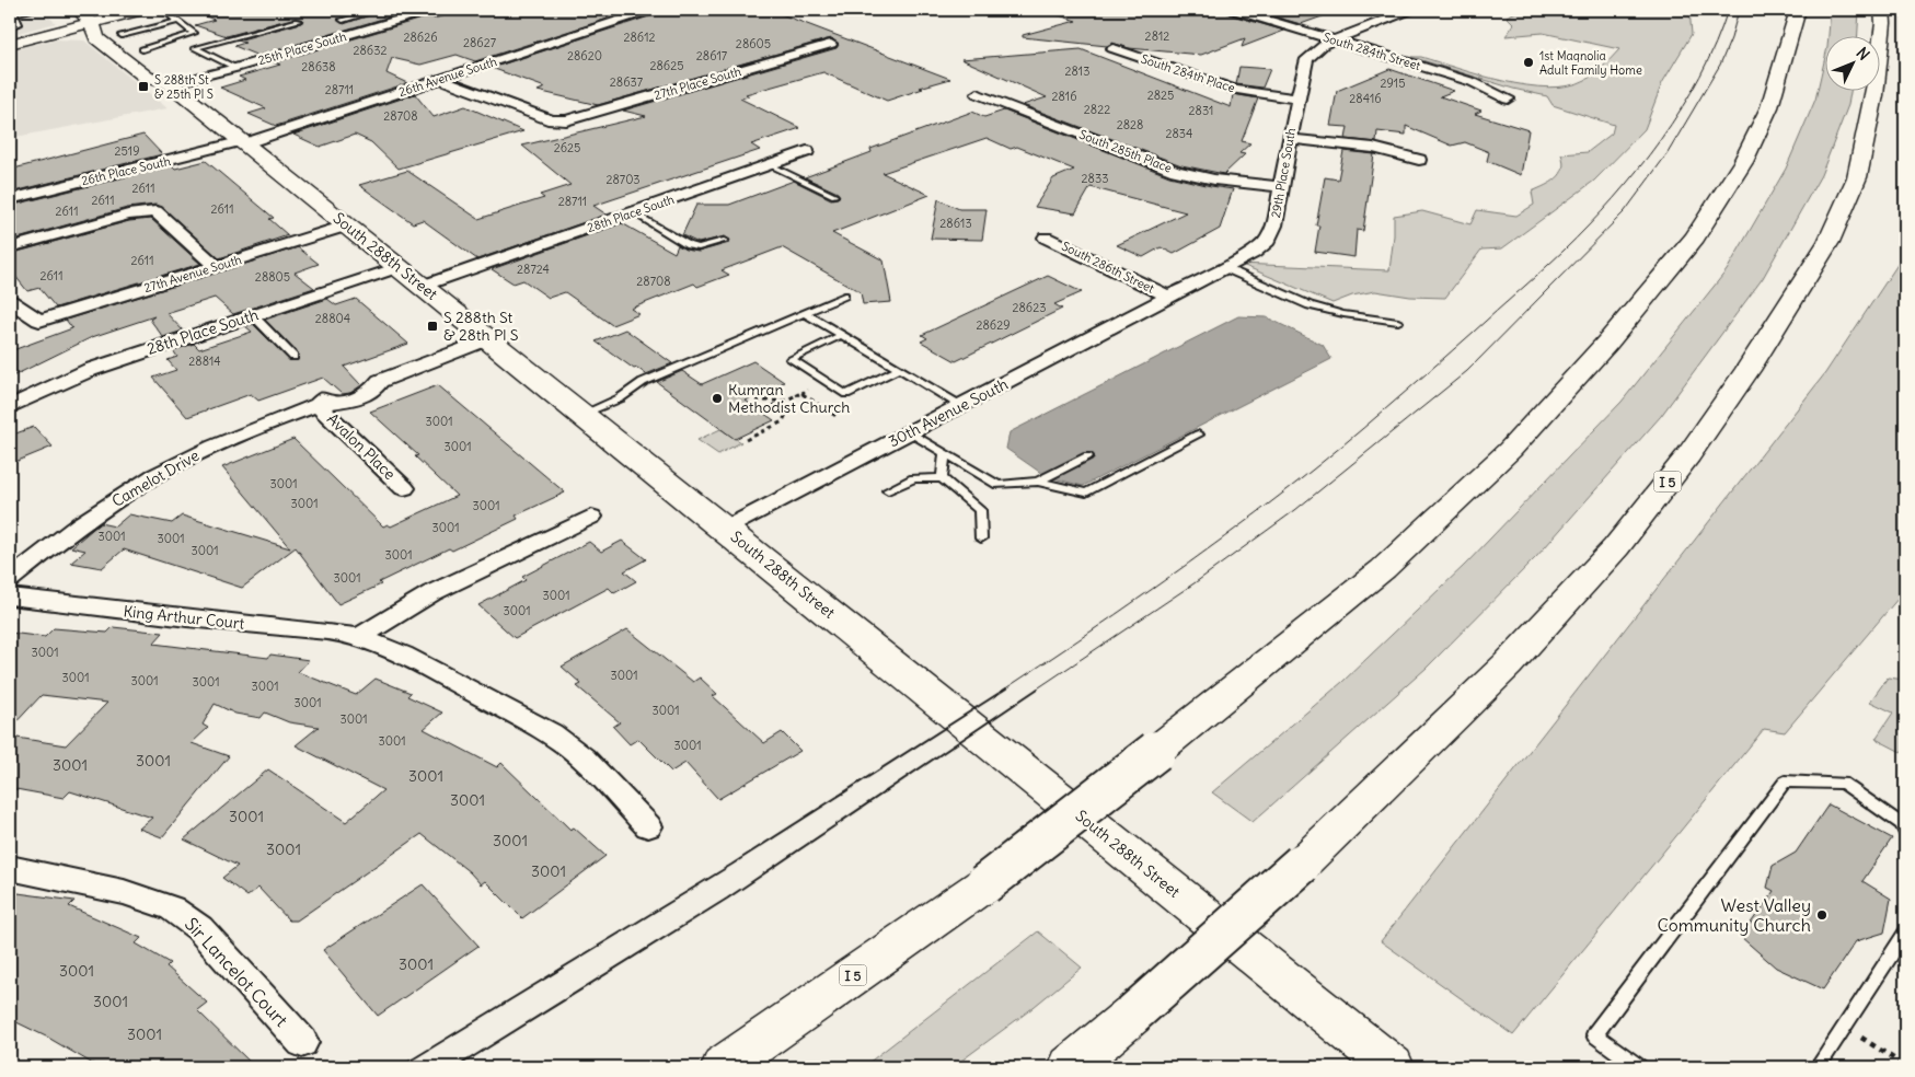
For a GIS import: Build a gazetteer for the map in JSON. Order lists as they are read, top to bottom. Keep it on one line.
{"streets":{"main road":["South 288th Street","I 5"],"street":["25th Place South","South 284th Street","South 284th Place","26th Avenue South","27th Place South","South 285th Place","26th Place South","29th Place South","28th Place South","South 286th Street","27th Avenue South","30th Avenue South","Avalon Place","Camelot Drive","King Arthur Court","Sir Lancelot Court"]},"crossings":[["25th Place South","South 288th Street"],["South 284th Street","29th Place South"],["South 284th Place","29th Place South"],["26th Avenue South","27th Place South"],["26th Avenue South","26th Place South"],["26th Avenue South","South 288th Street"],["South 285th Place","29th Place South"],["26th Place South","South 288th Street"],["29th Place South","South 286th Street"],["29th Place South","30th Avenue South"],["28th Place South","South 288th Street"],["South 288th Street","27th Avenue South"],["South 288th Street","30th Avenue South"],["South 288th Street","Camelot Drive"],["South 286th Street","30th Avenue South"],["Avalon Place","Camelot Drive"]],"places":{"other":["1st Magnolia Adult Family Home","Kumran Methodist Church","West Valley Community Church"],"transit":["S 288th St & 25th Pl S","S 288th St & 28th Pl S"]},"house_numbers":["2812","28626","28612","28627","28605","28632","28620","28617","28625","28638","2813","28637","2915","28711","2825","2816","28416","2822","2831","28708","2828","2834","2625","2519","2833","28703","2611","2611","28711","2611","2611","28613","2611","28724","2611","28805","28708","28623","28804","28629","28814","3001","3001","3001","3001","3001","3001","3001","3001","3001","3001","3001","3001","3001","3001","3001","3001","3001","3001","3001","3001","3001","3001","3001","3001","3001","3001","3001","3001","3001","3001","3001","3001","3001","3001","3001","3001"],"north":"top right"}
